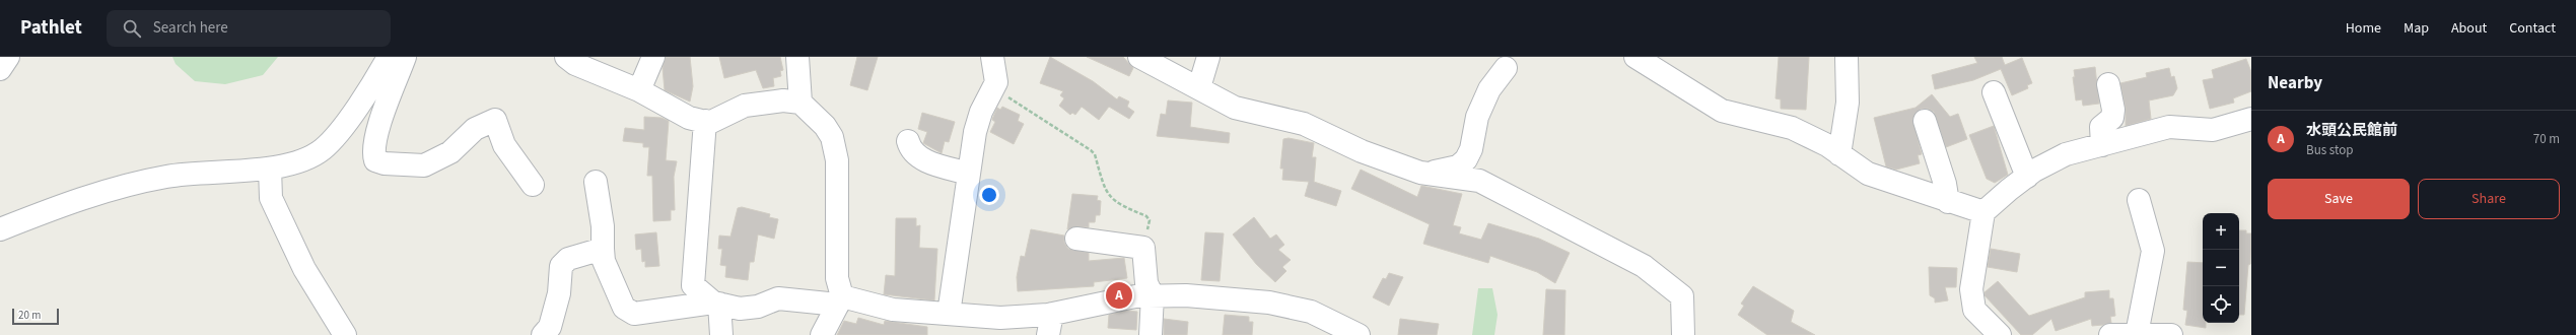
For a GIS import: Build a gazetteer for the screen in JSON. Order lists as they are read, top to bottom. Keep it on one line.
{"scale_bar":"20 m","page":{"header":"Pathlet","search":"Search here","nav":["Home","Map","About","Contact"],"heading":"Nearby","list":[{"mark":"A","name":"水頭公民館前","note":"Bus stop","value":"70 m"}],"buttons":["Save","Share"],"map_buttons":["+","−"],"pins":"A","scale":"20 m"}}
